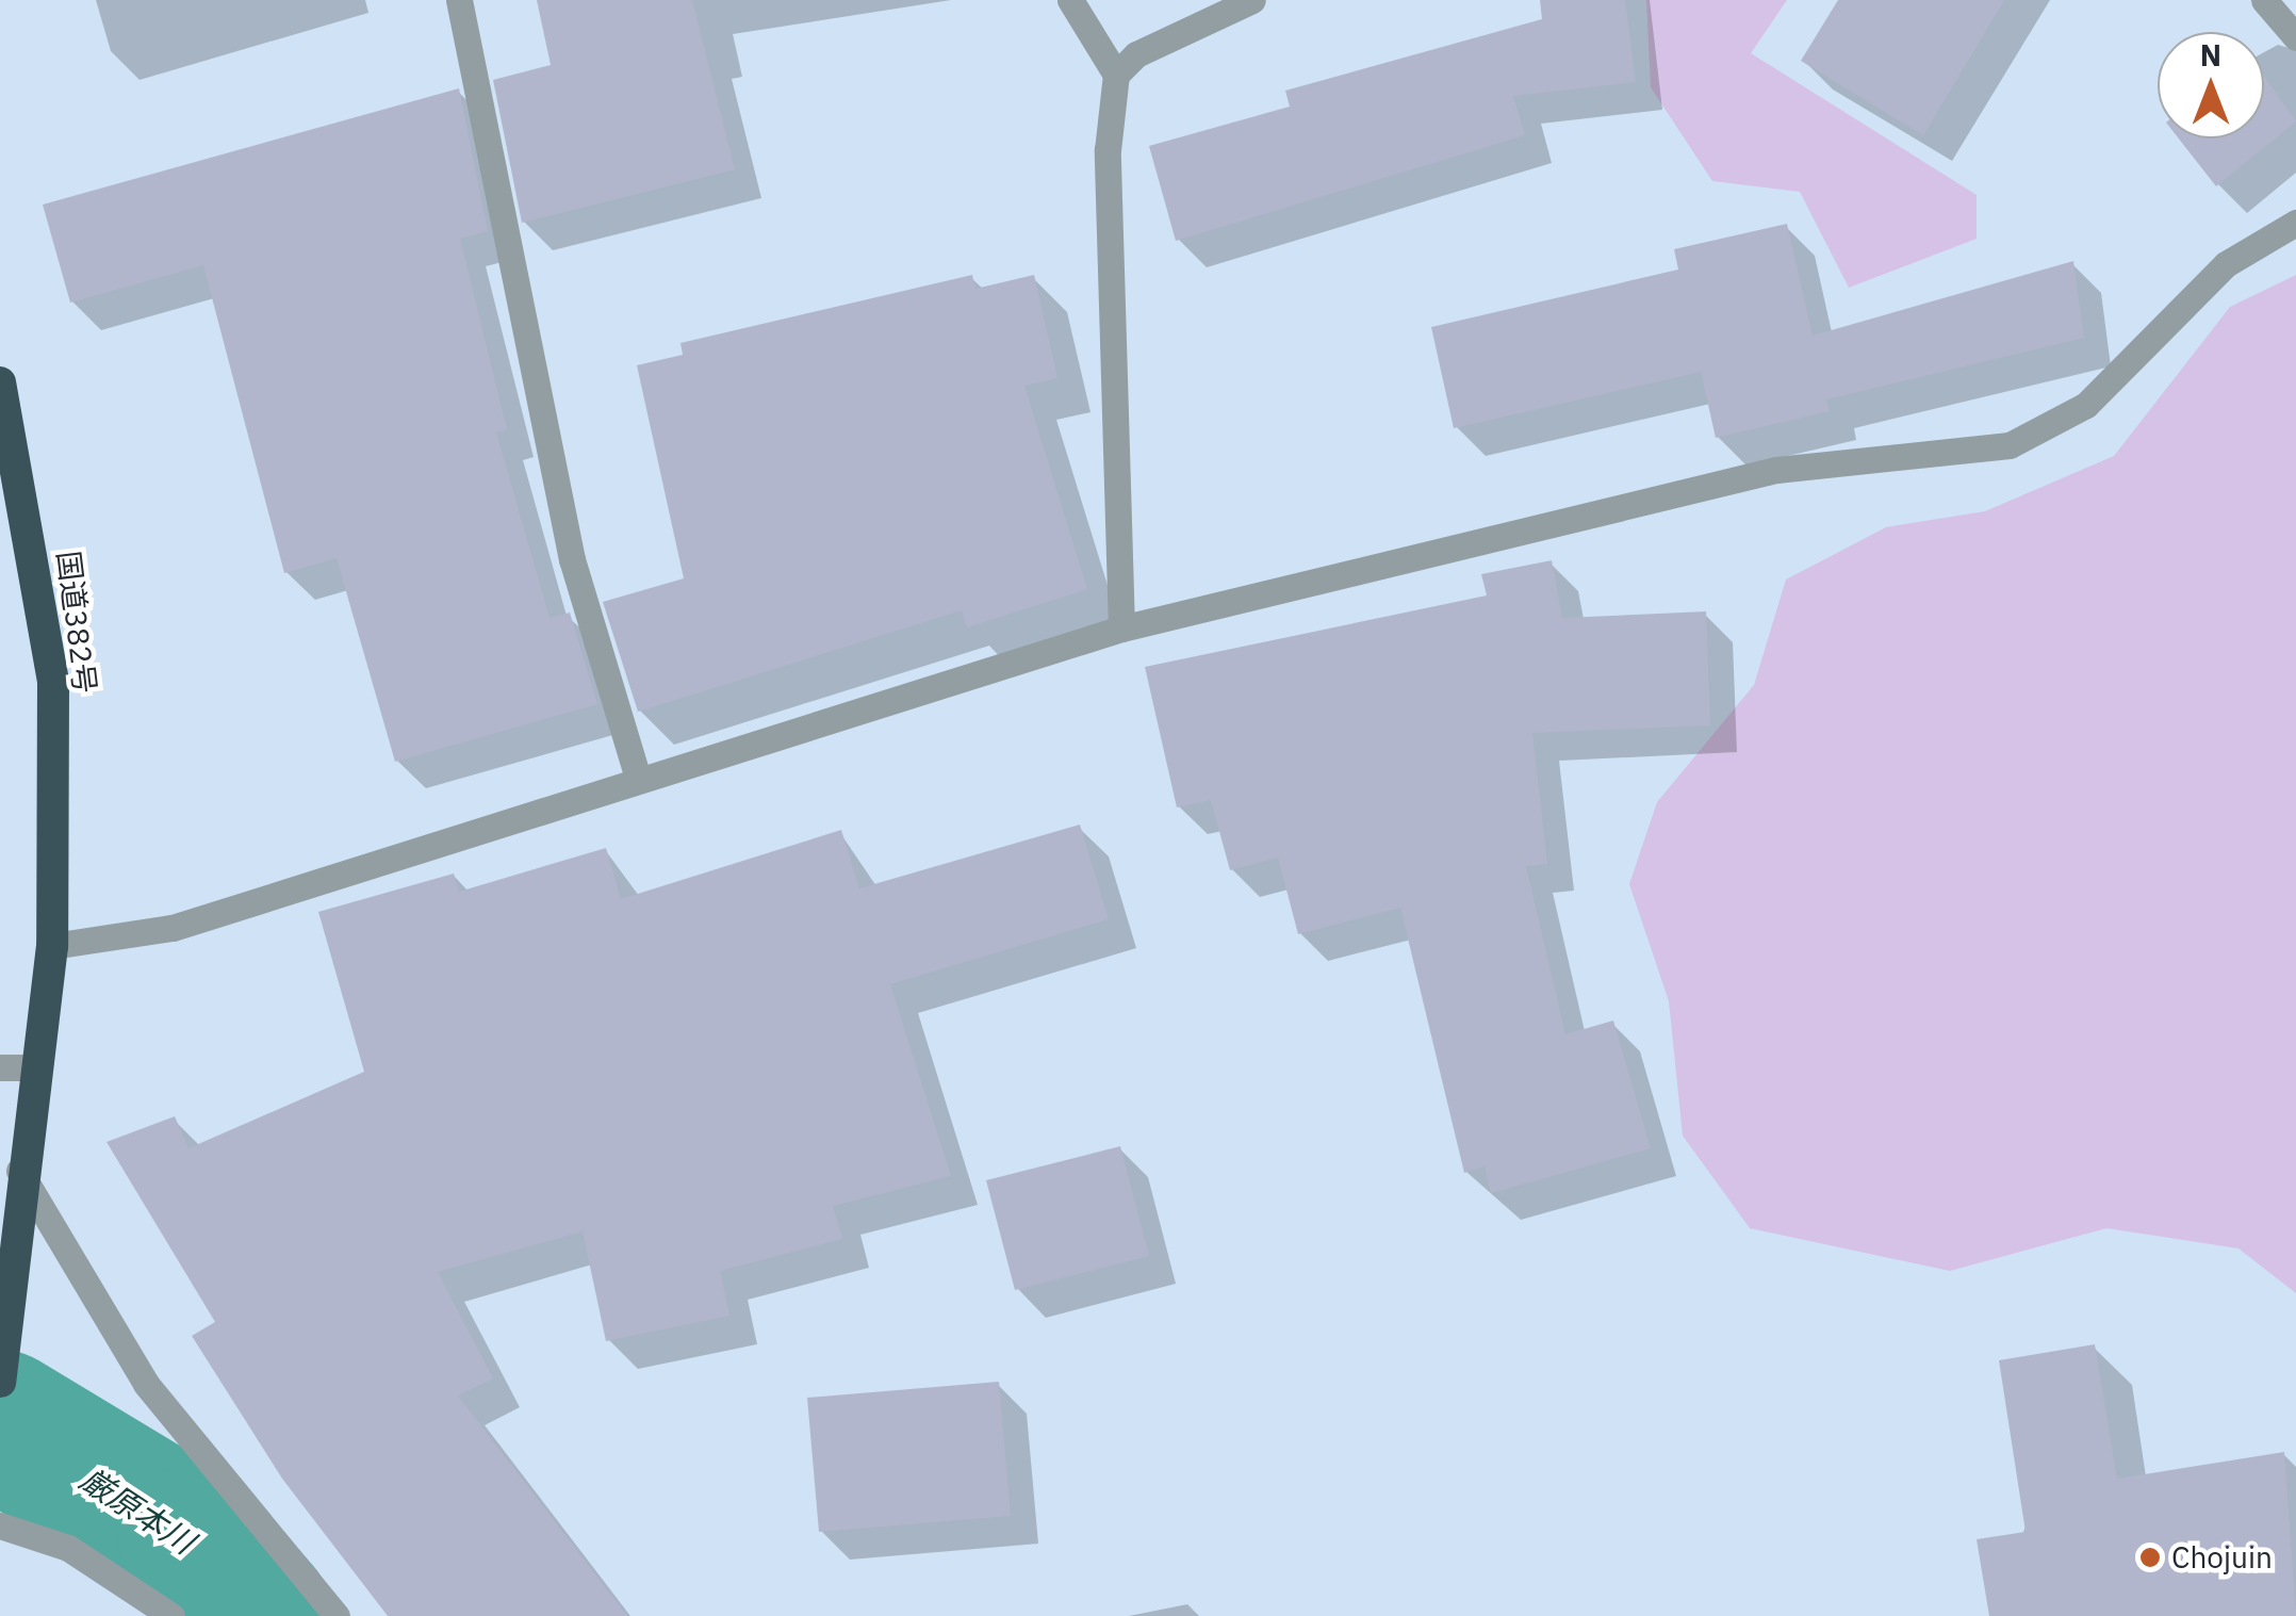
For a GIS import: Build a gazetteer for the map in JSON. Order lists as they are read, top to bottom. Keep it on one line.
{"streets":{"highway":["国道382号"]},"water":["厳原本川"],"places":["Chojuin"],"north":"top"}
